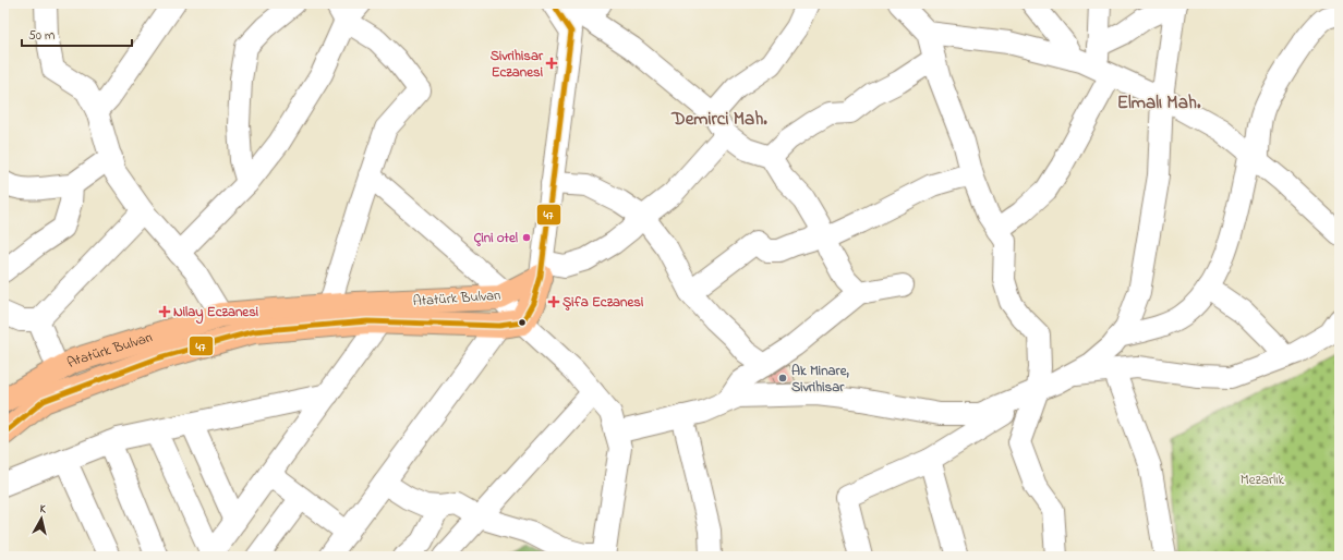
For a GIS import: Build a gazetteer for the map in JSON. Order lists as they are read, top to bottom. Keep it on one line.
{"streets":{"main road":["Atatürk Bulvarı"]},"districts":["Elmalı Mah.","Demirci Mah."],"parks":["Mezarlık"],"places":{"health":["Sivrihisar Eczanesi","Şifa Eczanesi","Nilay Eczanesi"],"other":["Çini otel","Ak Minare, Sivrihisar"]},"lines":["transit line 47"],"scale_bar":"50 m","north":"top"}
